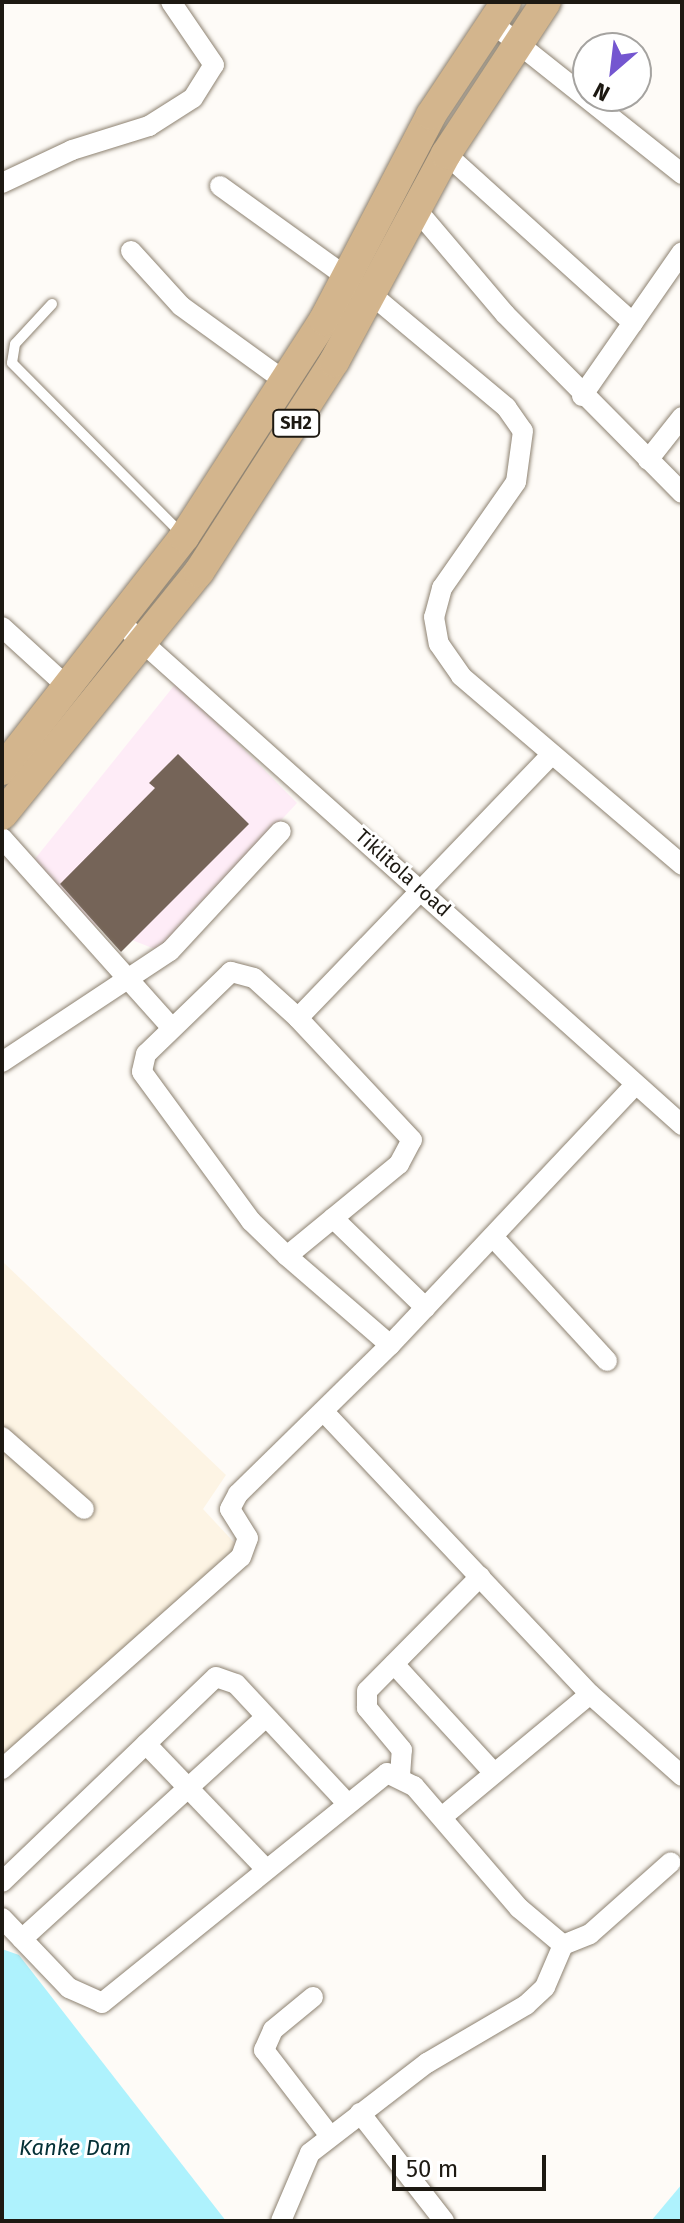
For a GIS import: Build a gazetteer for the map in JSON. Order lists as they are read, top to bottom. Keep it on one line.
{"streets":{"main road":["SH2"],"street":["Tiklitola road"]},"crossings":[["SH2","Tiklitola road"]],"water":["Kanke Dam"],"scale_bar":"50 m","north":"bottom left"}
